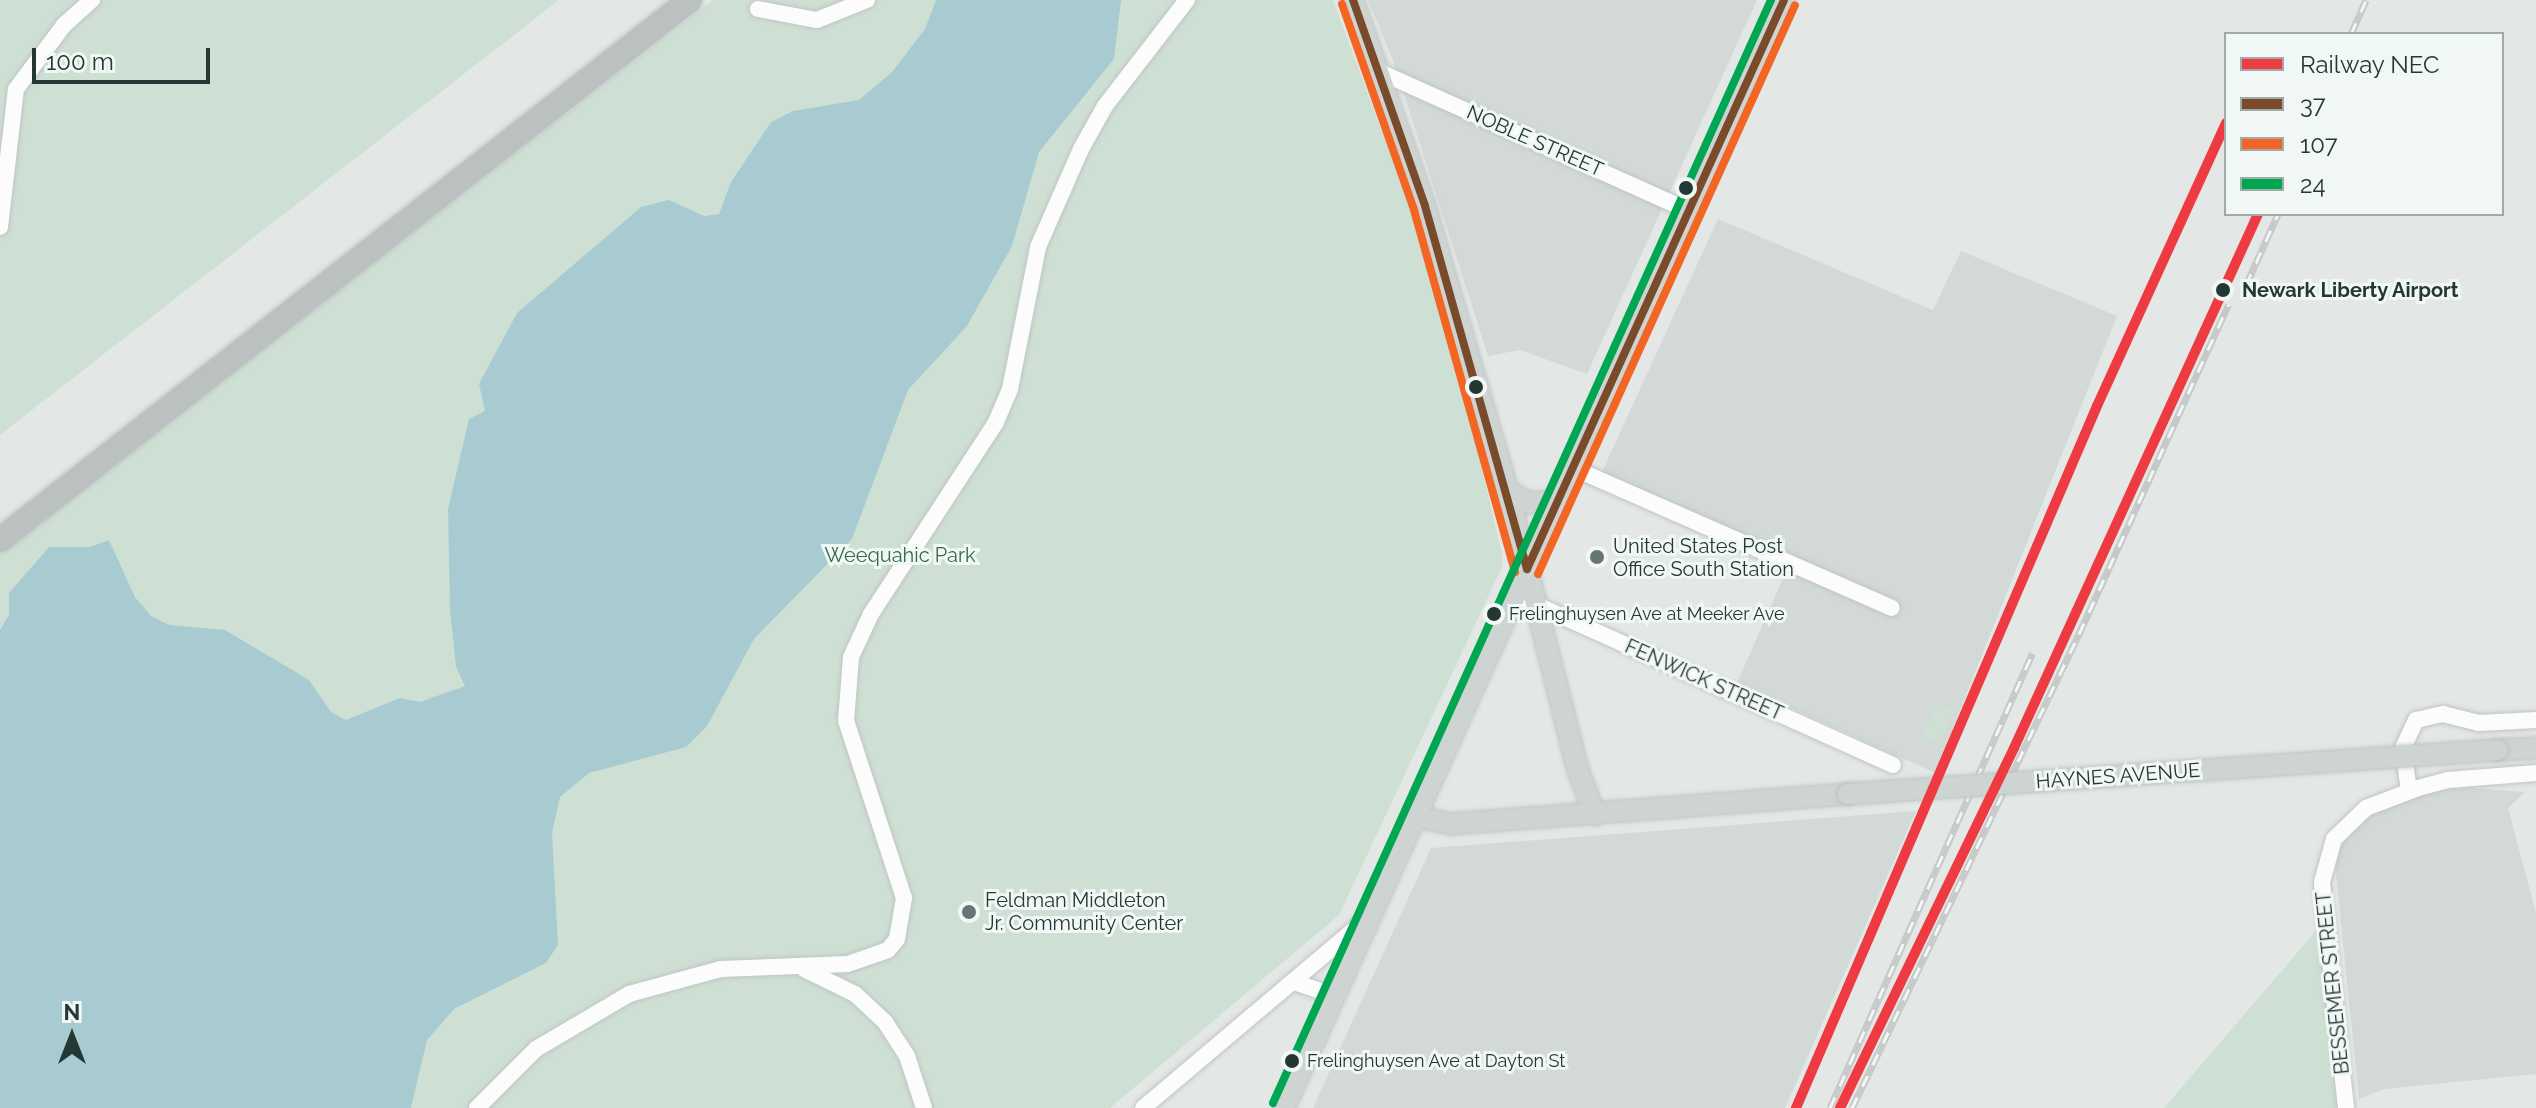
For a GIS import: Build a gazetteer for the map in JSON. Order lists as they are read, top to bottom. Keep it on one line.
{"streets":{"main road":["HAYNES AVENUE"],"street":["NOBLE STREET","FENWICK STREET","BESSEMER STREET"]},"parks":["Weequahic Park"],"places":["Newark Liberty Airport","United States Post Office South Station","Frelinghuysen Ave at Meeker Ave","Feldman Middleton Jr. Community Center","Frelinghuysen Ave at Dayton St"],"lines":["transit line 37","transit line 24","transit line 107","rail line NEC"],"legend":["Railway NEC","37","107","24"],"scale_bar":"100 m","north":"top"}
